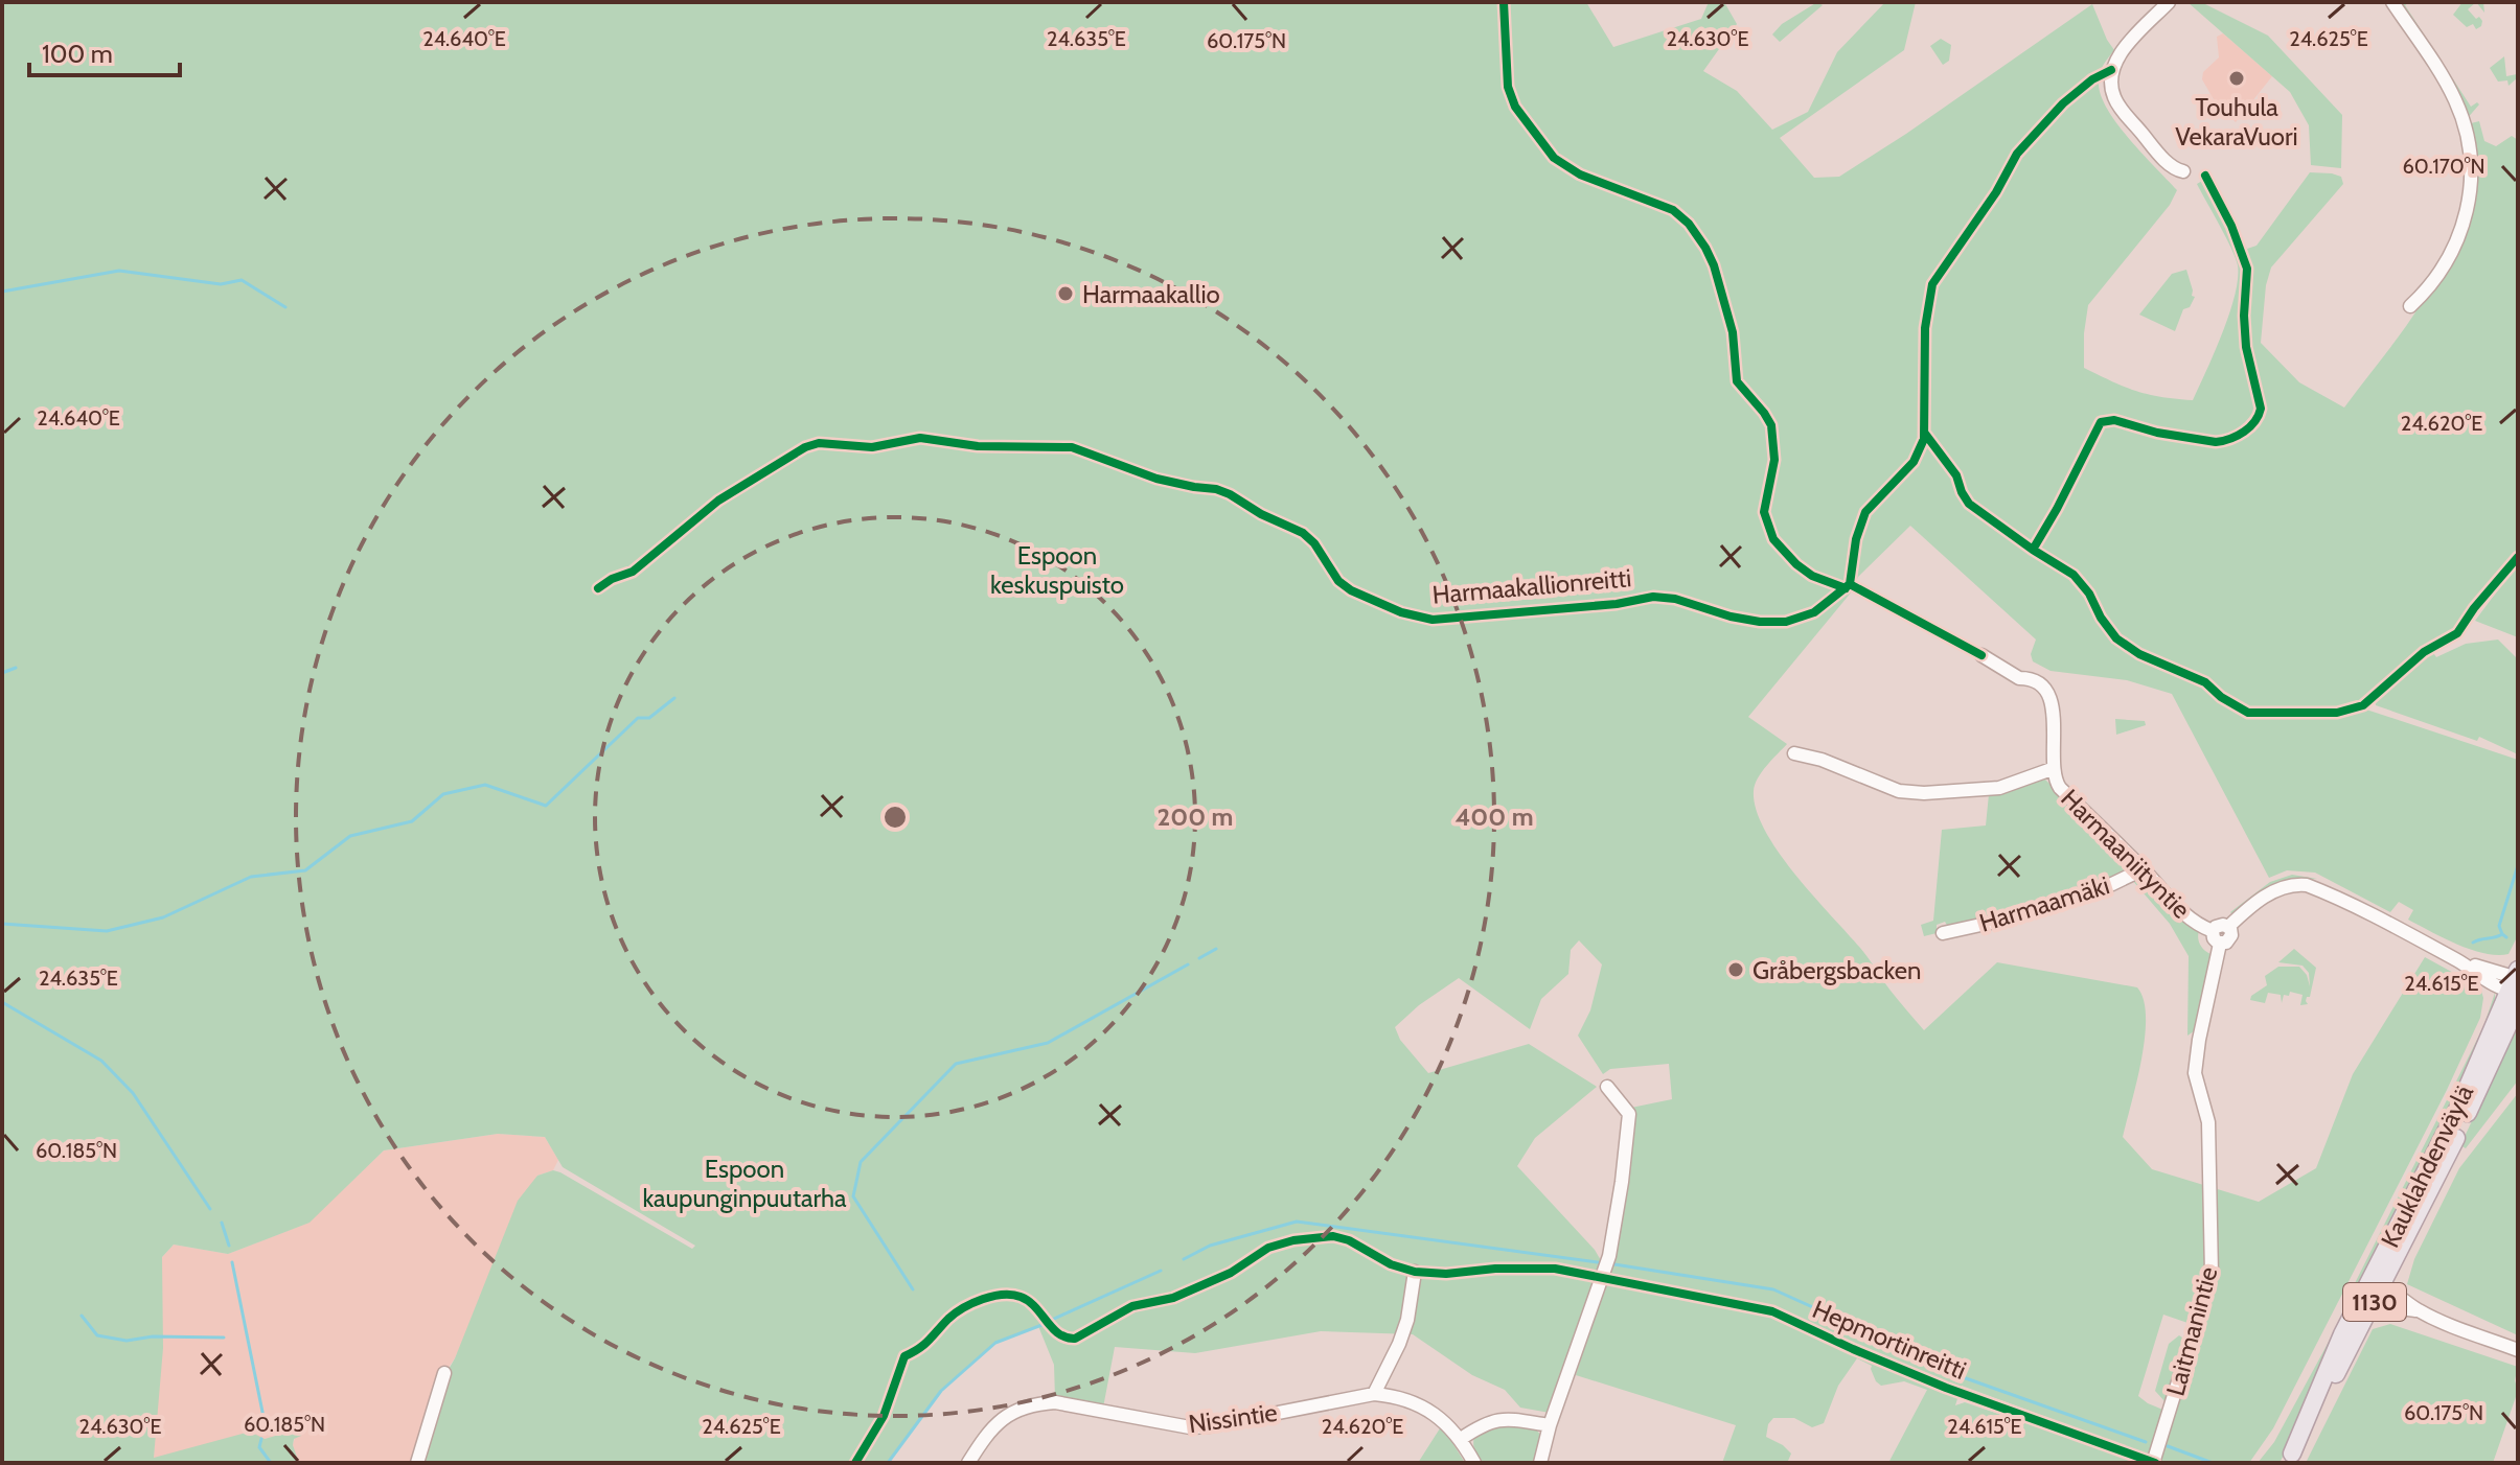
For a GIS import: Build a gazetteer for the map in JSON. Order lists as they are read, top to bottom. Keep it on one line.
{"streets":{"main road":["Kauklahdenväylä","1130"],"street":["Harmaaniityntie","Harmaamäki","Laitmanintie","Nissintie"],"cycle path":["Harmaakallionreitti","Hepmortinreitti"]},"crossings":[["Harmaaniityntie","Harmaamäki"],["Harmaaniityntie","Kauklahdenväylä"],["Harmaaniityntie","Laitmanintie"]],"parks":["Espoon keskuspuisto","Espoon kaupunginpuutarha"],"places":["Touhula VekaraVuori","Harmaakallio","Gråbergsbacken"],"scale_bar":"100 m","coordinates":["24.640°E","24.635°E","24.630°E","24.625°E","60.175°N","60.170°N","24.620°E","24.615°E","60.185°N"],"rings":["200 m","400 m"]}
